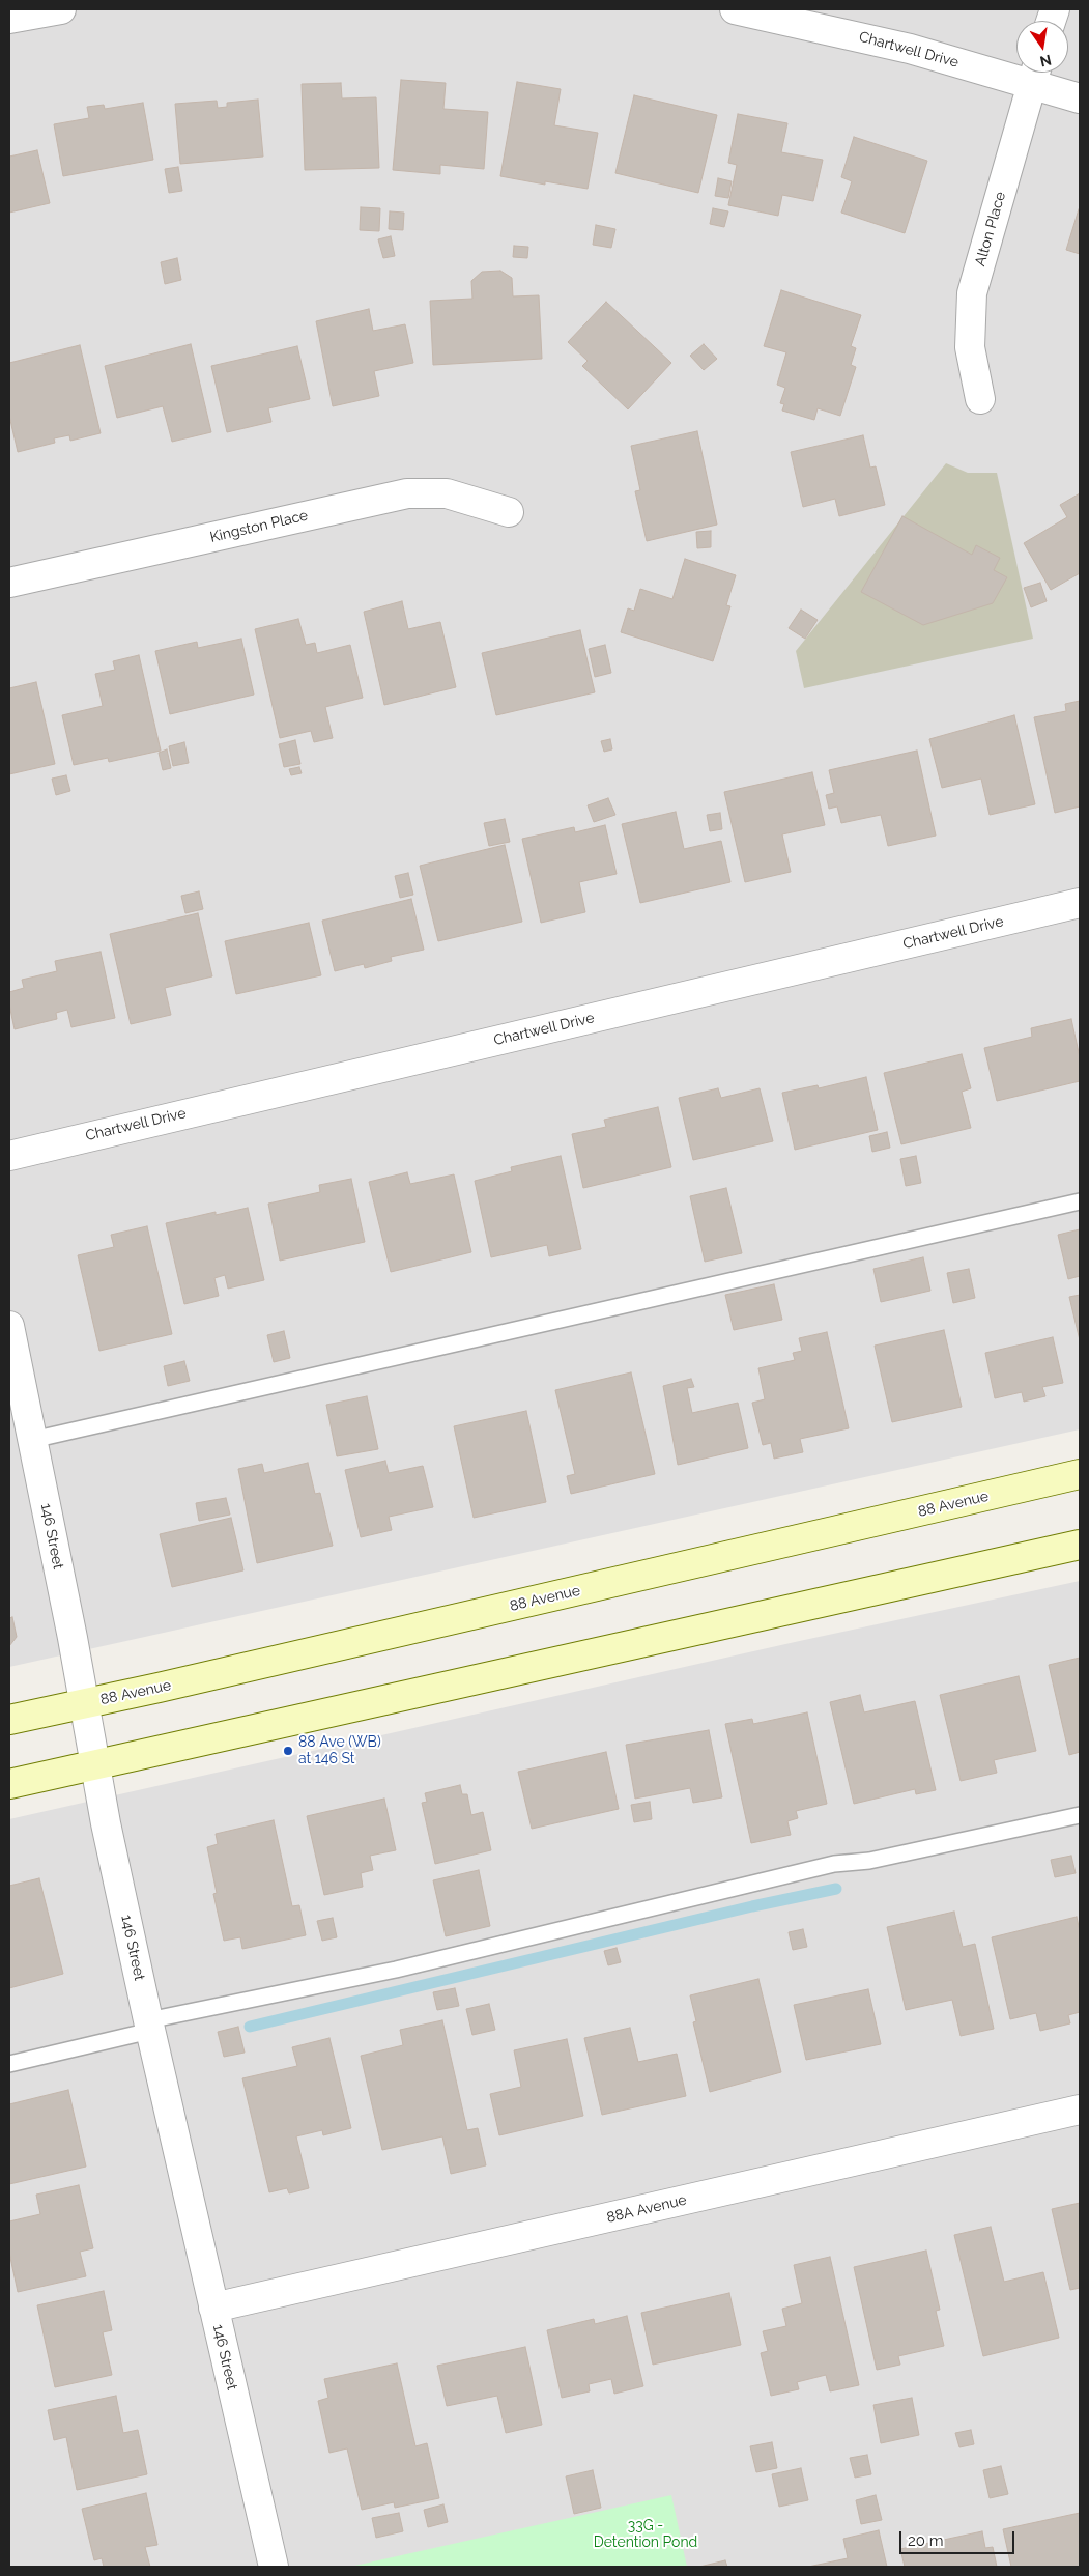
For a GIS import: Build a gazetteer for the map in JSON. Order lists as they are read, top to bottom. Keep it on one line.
{"streets":{"main road":["88 Avenue"],"street":["Chartwell Drive","Alton Place","Kingston Place","146 Street","88A Avenue"]},"crossings":[["Chartwell Drive","Alton Place"],["88 Avenue","146 Street"],["146 Street","88A Avenue"]],"parks":["33G - Detention Pond"],"places":["88 Ave (WB) at 146 St"],"scale_bar":"20 m","north":"bottom"}
